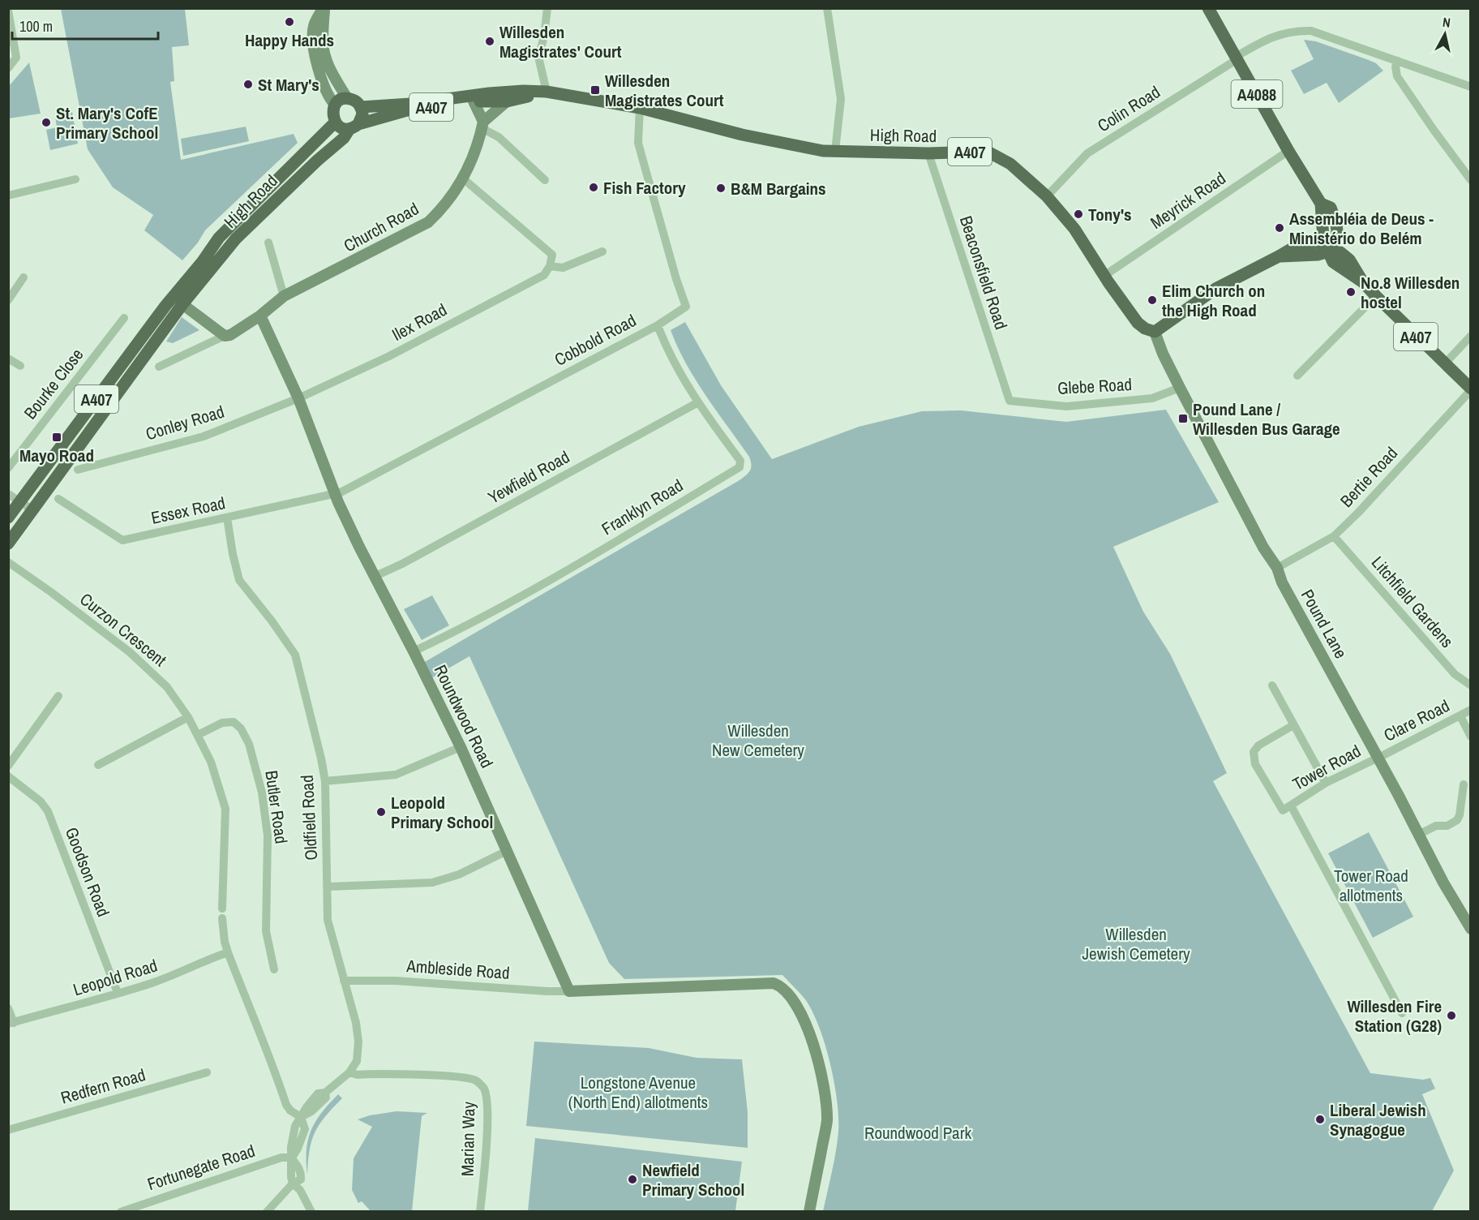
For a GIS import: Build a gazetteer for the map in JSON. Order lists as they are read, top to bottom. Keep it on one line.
{"streets":{"main road":["A4088","A407","High Road"],"street":["Colin Road","Meyrick Road","Church Road","Beaconsfield Road","Ilex Road","Cobbold Road","Bourke Close","Glebe Road","Conley Road","Yewfield Road","Bertie Road","Franklyn Road","Essex Road","Litchfield Gardens","Pound Lane","Curzon Crescent","Roundwood Road","Clare Road","Tower Road","Butler Road","Oldfield Road","Goodson Road","Ambleside Road","Leopold Road","Redfern Road","Marian Way","Fortunegate Road"]},"crossings":[["A4088","A407"],["A4088","Colin Road"],["A4088","Meyrick Road"],["A407","High Road"],["A407","Bertie Road"],["Colin Road","High Road"],["High Road","Meyrick Road"],["High Road","Church Road"],["High Road","Beaconsfield Road"],["High Road","Cobbold Road"],["High Road","Pound Lane"],["Church Road","Roundwood Road"],["Beaconsfield Road","Glebe Road"],["Ilex Road","Conley Road"],["Ilex Road","Roundwood Road"],["Cobbold Road","Franklyn Road"],["Cobbold Road","Essex Road"],["Cobbold Road","Roundwood Road"],["Glebe Road","Pound Lane"],["Conley Road","Roundwood Road"],["Yewfield Road","Franklyn Road"],["Yewfield Road","Roundwood Road"],["Bertie Road","Litchfield Gardens"],["Bertie Road","Pound Lane"],["Franklyn Road","Roundwood Road"],["Essex Road","Roundwood Road"],["Essex Road","Oldfield Road"],["Pound Lane","Clare Road"],["Pound Lane","Tower Road"],["Curzon Crescent","Butler Road"],["Roundwood Road","Ambleside Road"],["Clare Road","Tower Road"],["Oldfield Road","Ambleside Road"],["Oldfield Road","Marian Way"],["Goodson Road","Leopold Road"]],"parks":["Willesden New Cemetery","Tower Road allotments","Willesden Jewish Cemetery","Longstone Avenue (North End) allotments","Roundwood Park"],"places":{"other":["Happy Hands","Willesden Magistrates' Court","St Mary's","St. Mary's CofE Primary School","Fish Factory","B&M Bargains","Tony's","Assembléia de Deus - Ministério do Belém","No.8 Willesden hostel","Elim Church on the High Road","Leopold Primary School","Willesden Fire Station (G28)","Liberal Jewish Synagogue","Newfield Primary School"],"transit":["Willesden Magistrates Court","Pound Lane / Willesden Bus Garage","Mayo Road"]},"scale_bar":"100 m","north":"top"}
